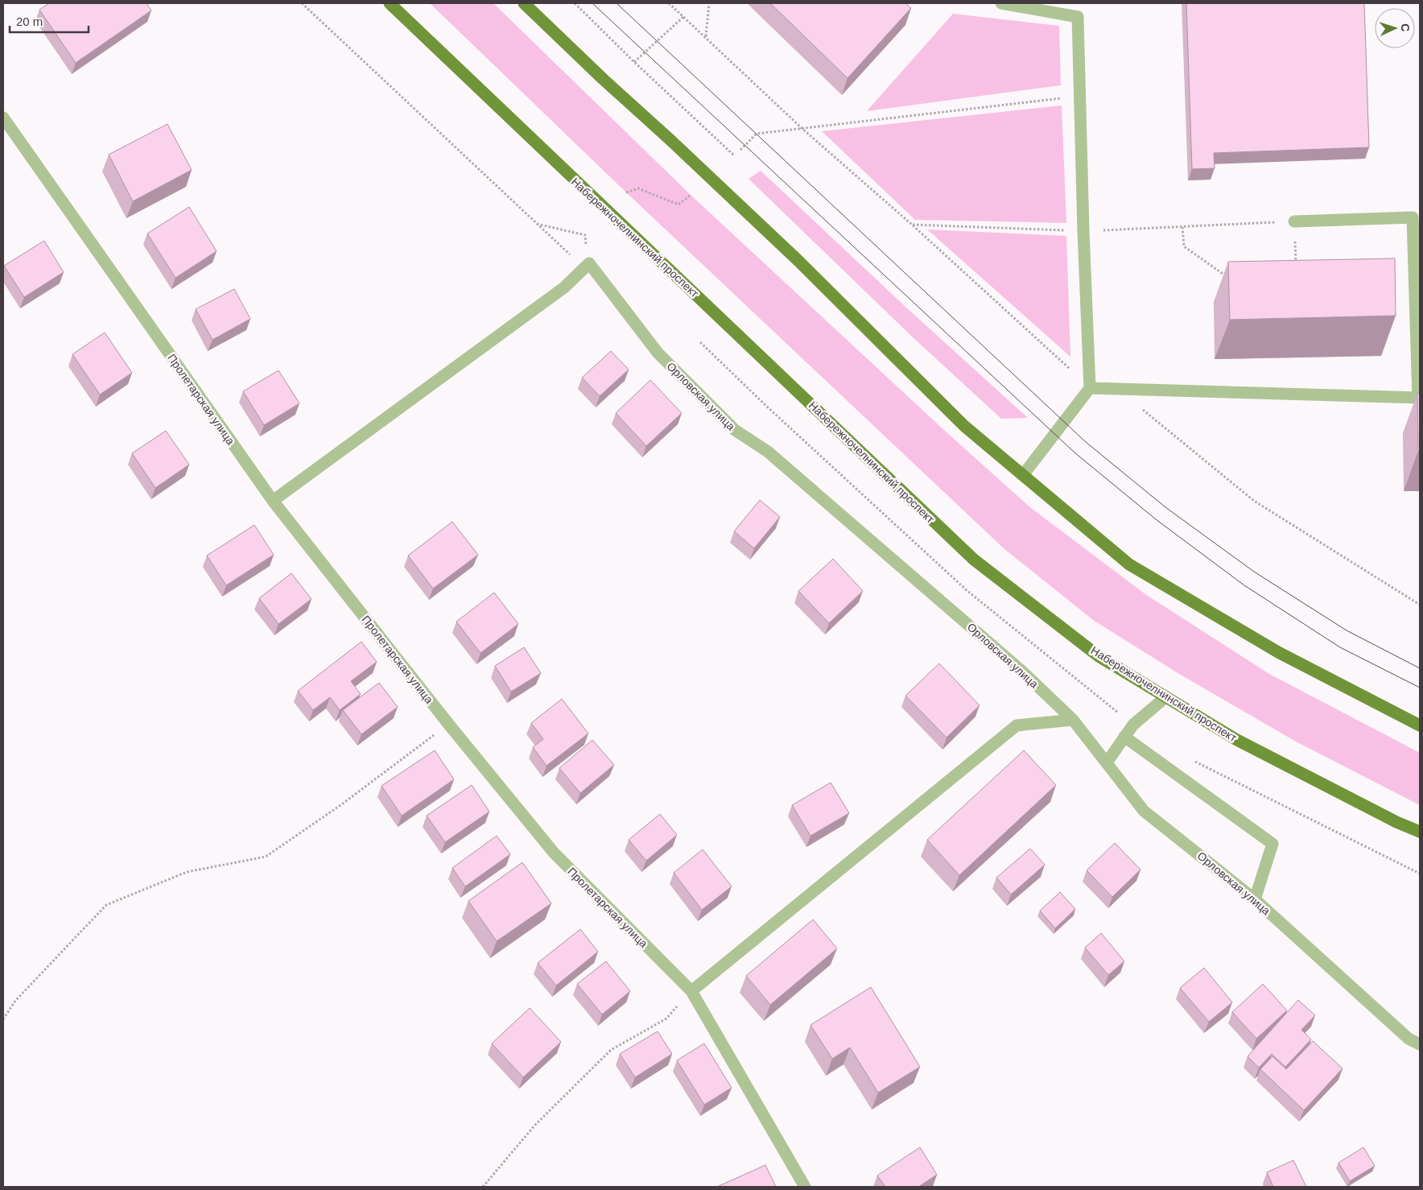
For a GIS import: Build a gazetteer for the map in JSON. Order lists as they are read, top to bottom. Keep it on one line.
{"streets":{"main road":["Набережночелнинский проспект"],"street":["Орловская улица","Пролетарская улица"]},"scale_bar":"20 m","north":"right"}
